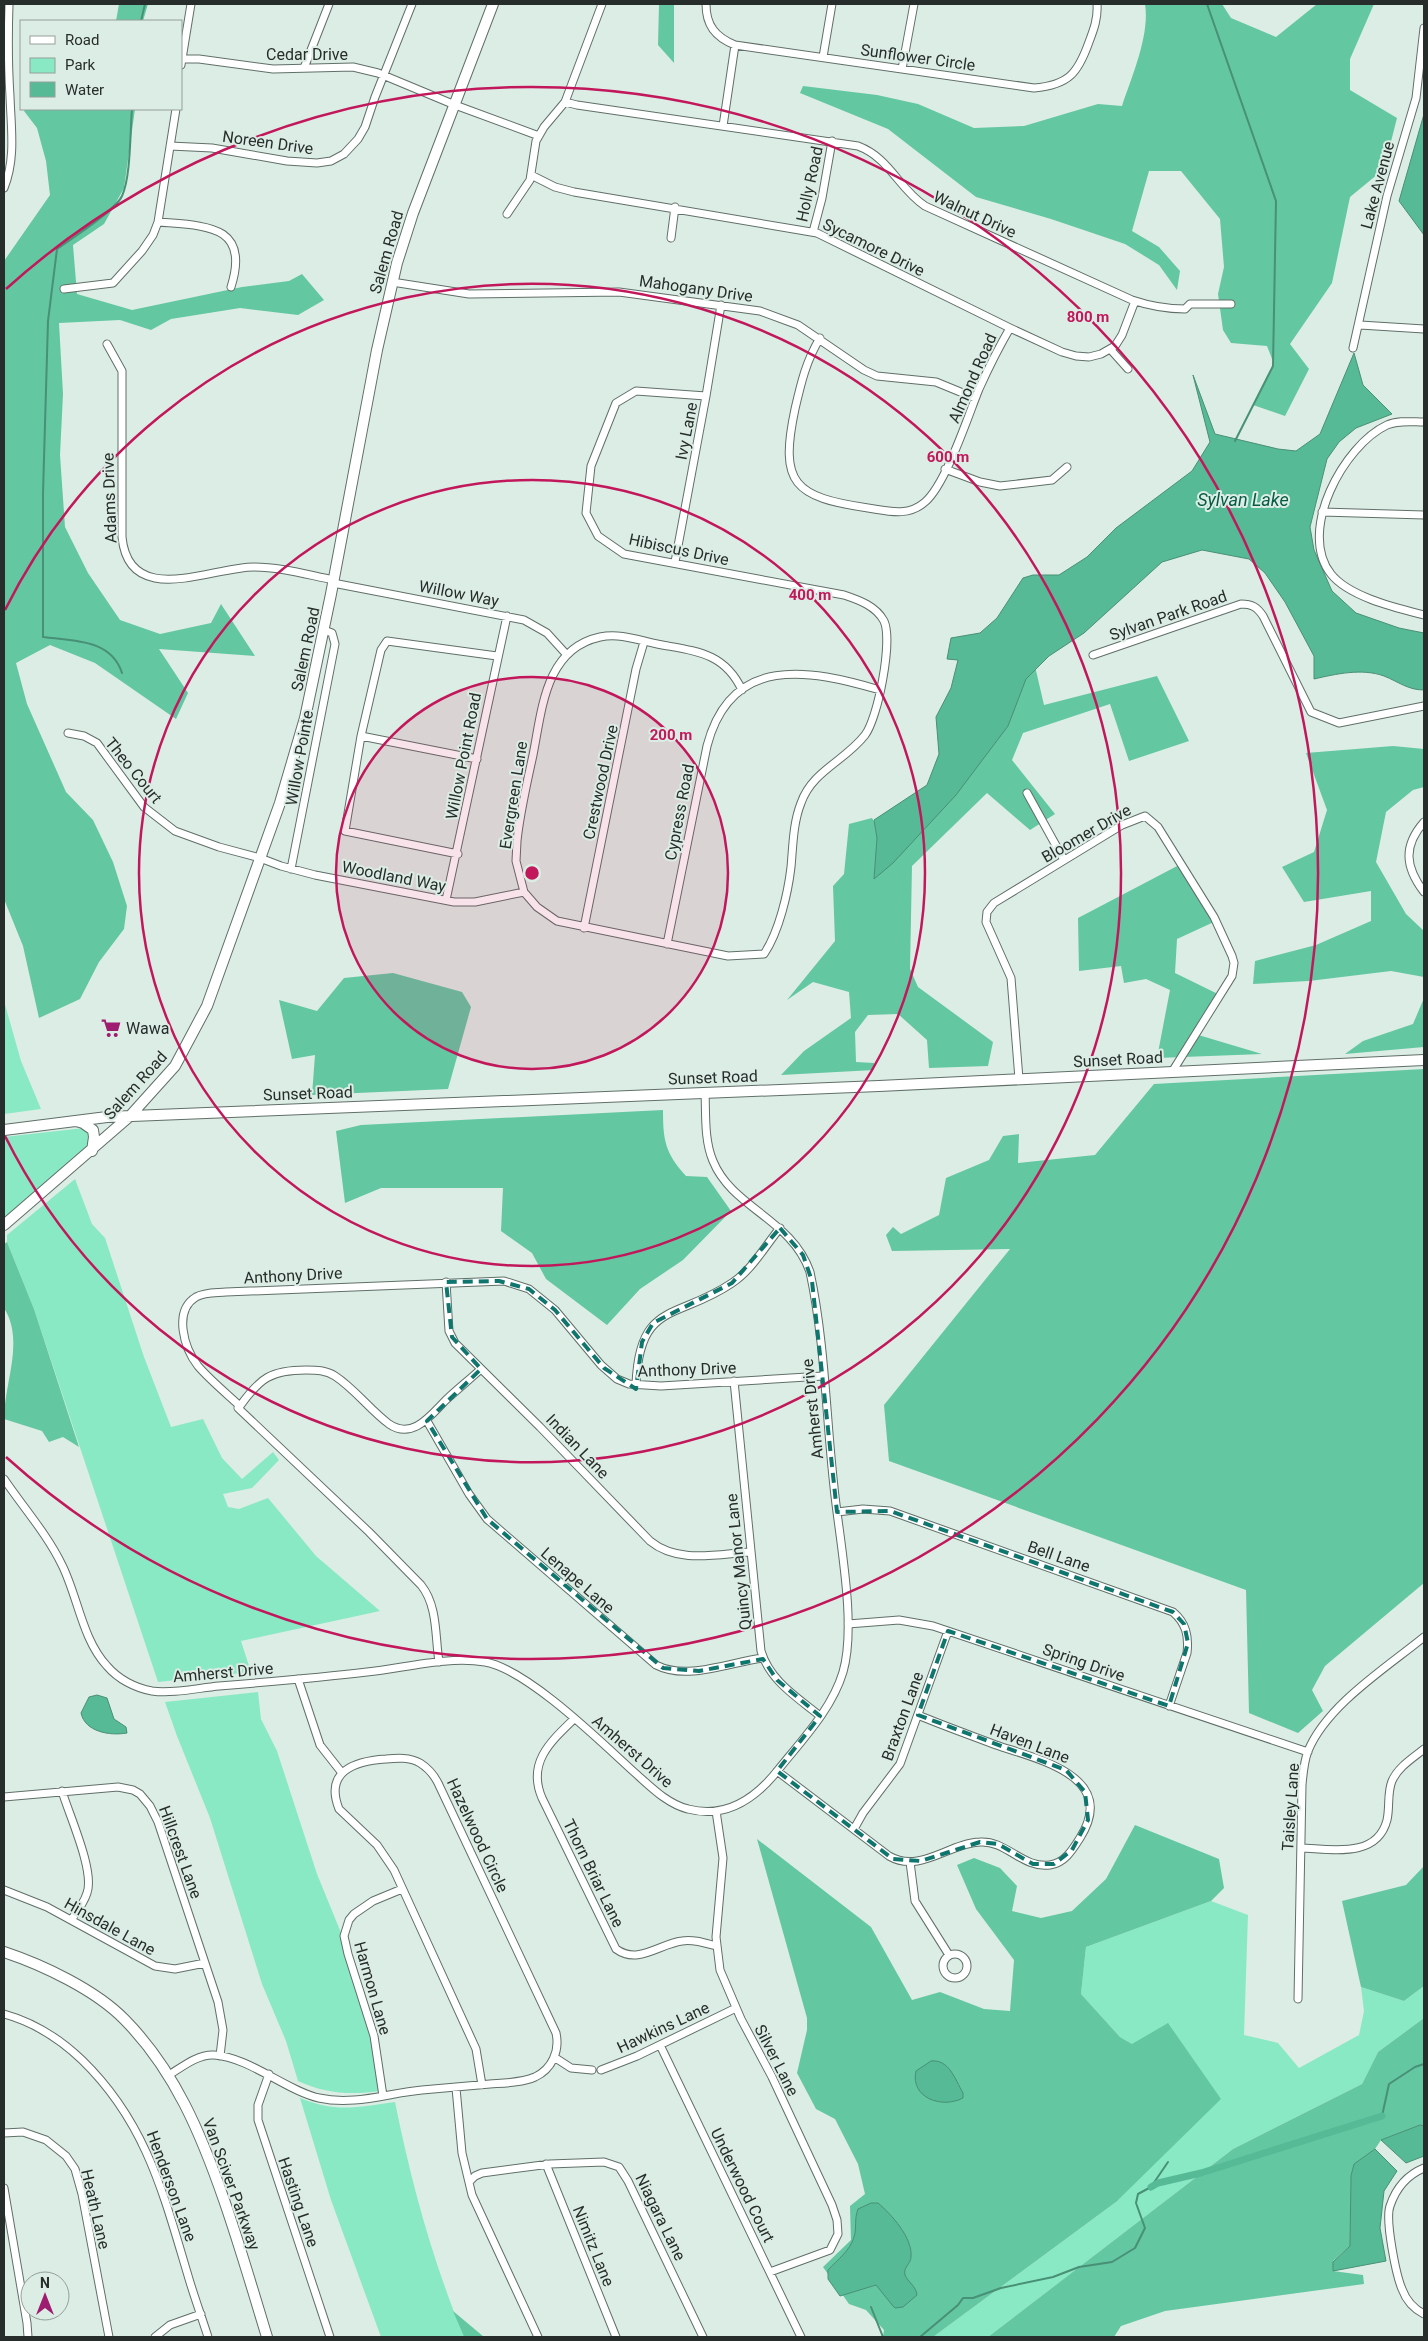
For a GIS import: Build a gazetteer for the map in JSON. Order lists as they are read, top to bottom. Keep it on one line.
{"streets":{"street":["Cedar Drive","Sunflower Circle","Noreen Drive","Holly Road","Lake Avenue","Walnut Drive","Sycamore Drive","Salem Road","Mahogany Drive","Almond Road","Ivy Lane","Adams Drive","Hibiscus Drive","Willow Way","Sylvan Park Road","Willow Point Road","Willow Pointe","Theo Court","Crestwood Drive","Evergreen Lane","Cypress Road","Bloomer Drive","Woodland Way","Sunset Road","Anthony Drive","Amherst Drive","Indian Lane","Bell Lane","Quincy Manor Lane","Lenape Lane","Spring Drive","Braxton Lane","Haven Lane","Taisley Lane","Hazelwood Circle","Hillcrest Lane","Thorn Briar Lane","Hinsdale Lane","Harmon Lane","Hawkins Lane","Silver Lane","Van Sciver Parkway","Underwood Court","Henderson Lane","Hasting Lane","Heath Lane","Niagara Lane","Nimitz Lane"]},"crossings":[["Cedar Drive","Noreen Drive"],["Cedar Drive","Salem Road"],["Holly Road","Walnut Drive"],["Holly Road","Sycamore Drive"],["Sycamore Drive","Almond Road"],["Salem Road","Mahogany Drive"],["Salem Road","Adams Drive"],["Salem Road","Willow Way"],["Salem Road","Willow Pointe"],["Salem Road","Theo Court"],["Salem Road","Woodland Way"],["Salem Road","Sunset Road"],["Mahogany Drive","Almond Road"],["Mahogany Drive","Ivy Lane"],["Ivy Lane","Hibiscus Drive"],["Adams Drive","Willow Way"],["Hibiscus Drive","Evergreen Lane"],["Hibiscus Drive","Cypress Road"],["Willow Way","Willow Point Road"],["Willow Way","Evergreen Lane"],["Willow Point Road","Woodland Way"],["Willow Pointe","Woodland Way"],["Theo Court","Woodland Way"],["Crestwood Drive","Evergreen Lane"],["Evergreen Lane","Cypress Road"],["Evergreen Lane","Woodland Way"],["Bloomer Drive","Sunset Road"],["Sunset Road","Amherst Drive"],["Anthony Drive","Amherst Drive"],["Anthony Drive","Indian Lane"],["Anthony Drive","Quincy Manor Lane"],["Amherst Drive","Bell Lane"],["Amherst Drive","Quincy Manor Lane"],["Amherst Drive","Spring Drive"],["Amherst Drive","Haven Lane"],["Amherst Drive","Thorn Briar Lane"],["Amherst Drive","Silver Lane"],["Indian Lane","Quincy Manor Lane"],["Bell Lane","Spring Drive"],["Quincy Manor Lane","Lenape Lane"],["Spring Drive","Braxton Lane"],["Spring Drive","Taisley Lane"],["Braxton Lane","Haven Lane"],["Hillcrest Lane","Hinsdale Lane"],["Thorn Briar Lane","Silver Lane"],["Hawkins Lane","Silver Lane"],["Hawkins Lane","Underwood Court"],["Silver Lane","Underwood Court"],["Niagara Lane","Nimitz Lane"]],"water":["Sylvan Lake"],"places":{"supermarket":["Wawa"]},"legend":["Road","Park","Water"],"north":"top","rings":["800 m","600 m","400 m","200 m"]}
